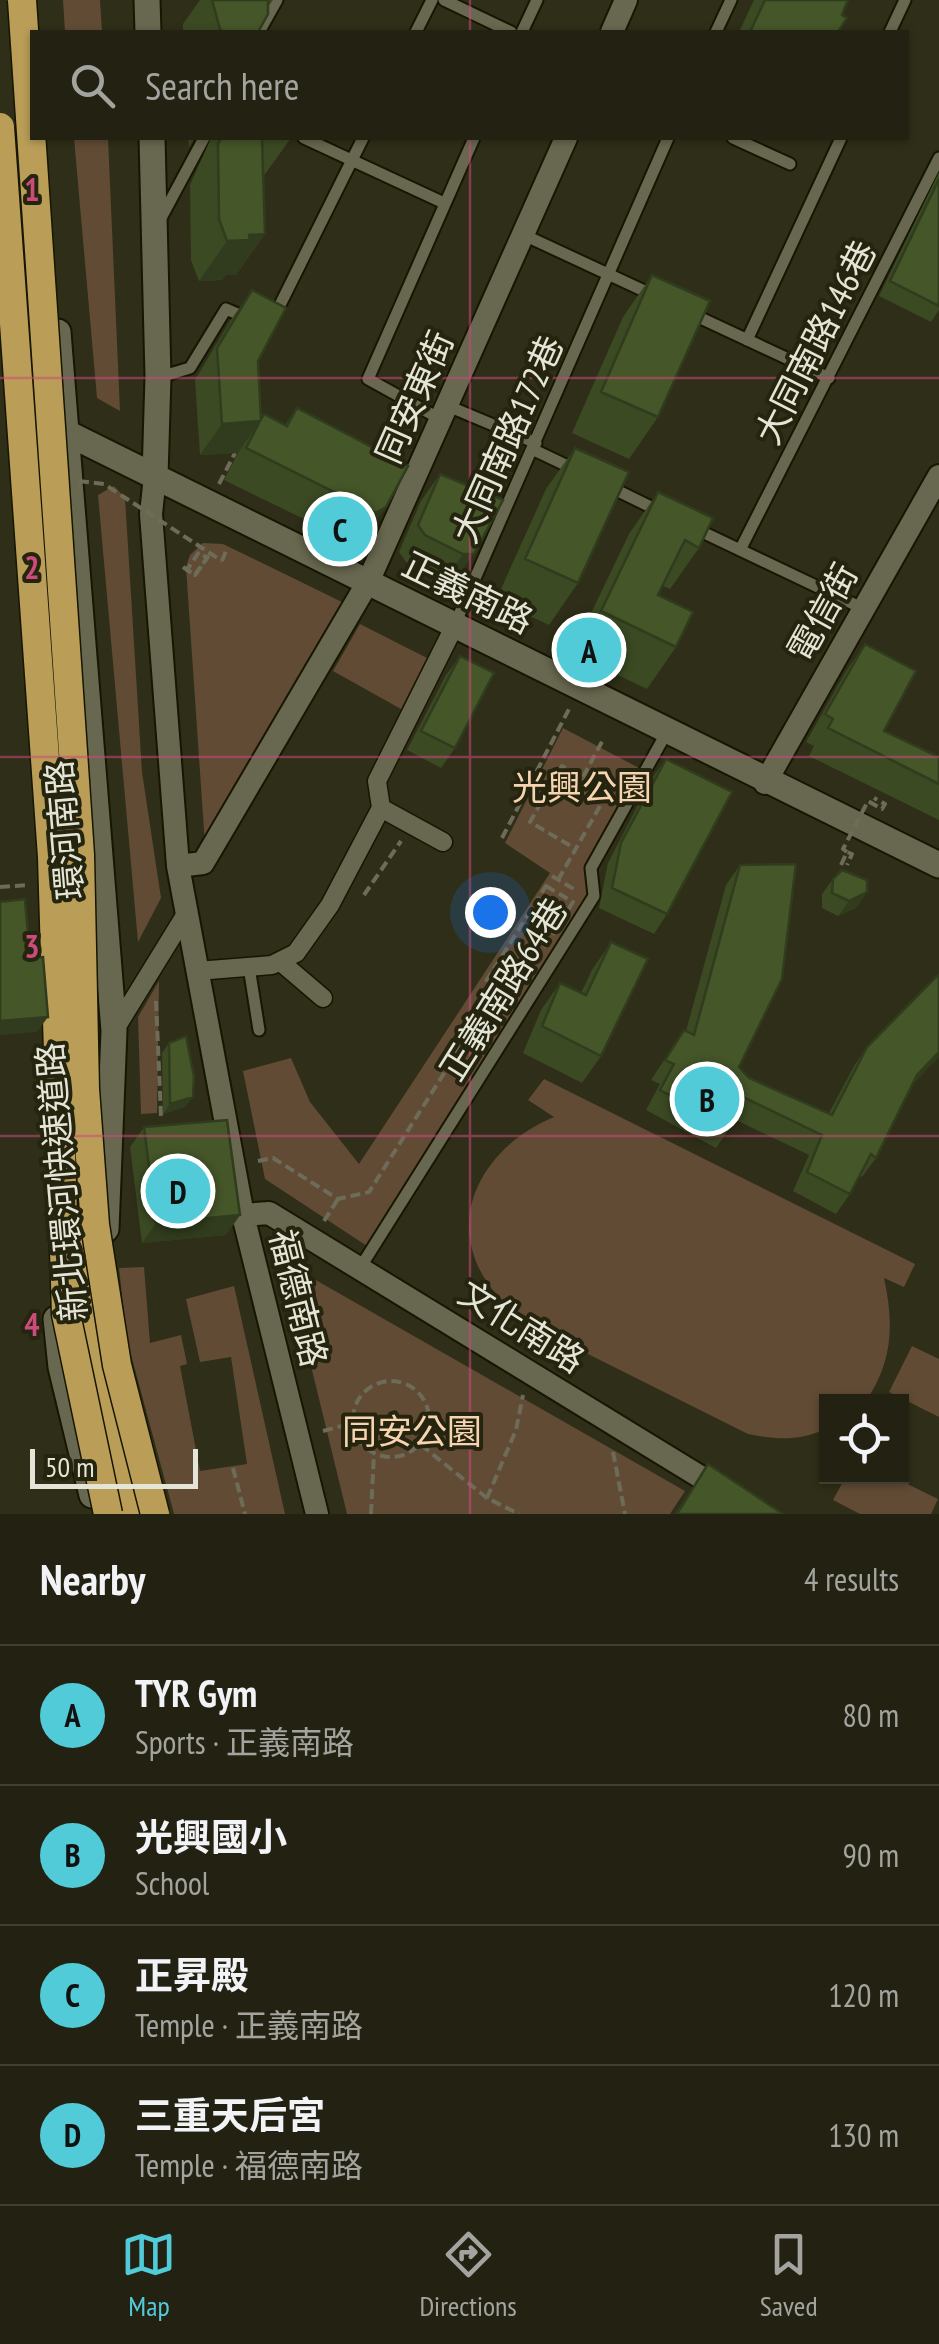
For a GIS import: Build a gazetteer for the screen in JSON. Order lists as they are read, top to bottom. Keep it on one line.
{"streets":{"highway":["新北環河快速道路"],"street":["同安東街","正義南路","電信街","環河南路","福德南路","文化南路"],"lane":["大同南路146巷","大同南路172巷","正義南路64巷"]},"crossings":[["同安東街","正義南路"],["同安東街","福德南路"],["大同南路172巷","正義南路"],["正義南路","電信街"],["正義南路","環河南路"],["正義南路","正義南路64巷"],["正義南路","福德南路"],["環河南路","新北環河快速道路"],["正義南路64巷","文化南路"],["福德南路","文化南路"]],"parks":["光興公園","同安公園"],"scale_bar":"50 m","page":{"search":"Search here","pins":["C","A","B","D"],"scale":"50 m","heading":["Nearby","4 results"],"list":[{"mark":"A","name":"TYR Gym","note":"Sports · 正義南路","value":"80 m"},{"mark":"B","name":"光興國小","note":"School","value":"90 m"},{"mark":"C","name":"正昇殿","note":"Temple · 正義南路","value":"120 m"},{"mark":"D","name":"三重天后宮","note":"Temple · 福德南路","value":"130 m"}],"nav":["Map","Directions","Saved"]},"grid":{"rows":["1","2","3","4"]}}
